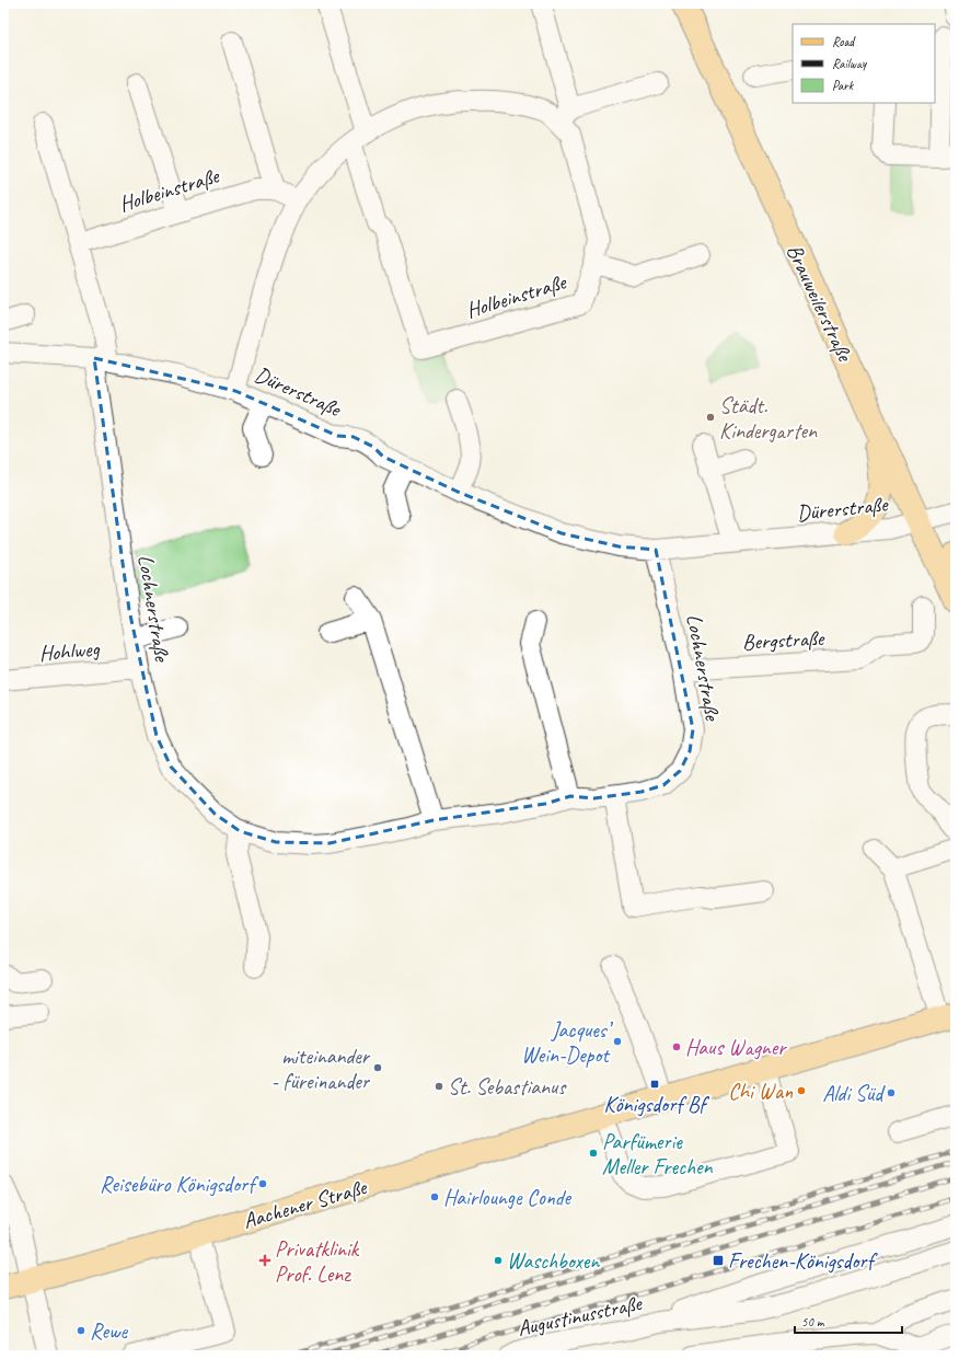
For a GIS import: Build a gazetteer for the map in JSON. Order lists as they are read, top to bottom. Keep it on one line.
{"streets":{"main road":["Brauweilerstraße","Aachener Straße"],"street":["Holbeinstraße","Dürerstraße","Lochnerstraße","Bergstraße","Hohlweg","Augustinusstraße"]},"crossings":[["Holbeinstraße","Dürerstraße"],["Brauweilerstraße","Dürerstraße"],["Dürerstraße","Lochnerstraße"],["Lochnerstraße","Bergstraße"],["Lochnerstraße","Hohlweg"]],"places":{"other":["Städt. Kindergarten","Jacques’ Wein-Depot","Haus Wagner","miteinander - füreinander","St. Sebastianus","Chi Wan","Aldi Süd","Parfümerie Meller Frechen","Reisebüro Königsdorf","Hairlounge Conde","Waschboxen","Rewe"],"transit":["Königsdorf Bf","Frechen-Königsdorf"],"health":["Privatklinik Prof. Lenz"]},"legend":["Road","Railway","Park"],"scale_bar":"50 m"}
